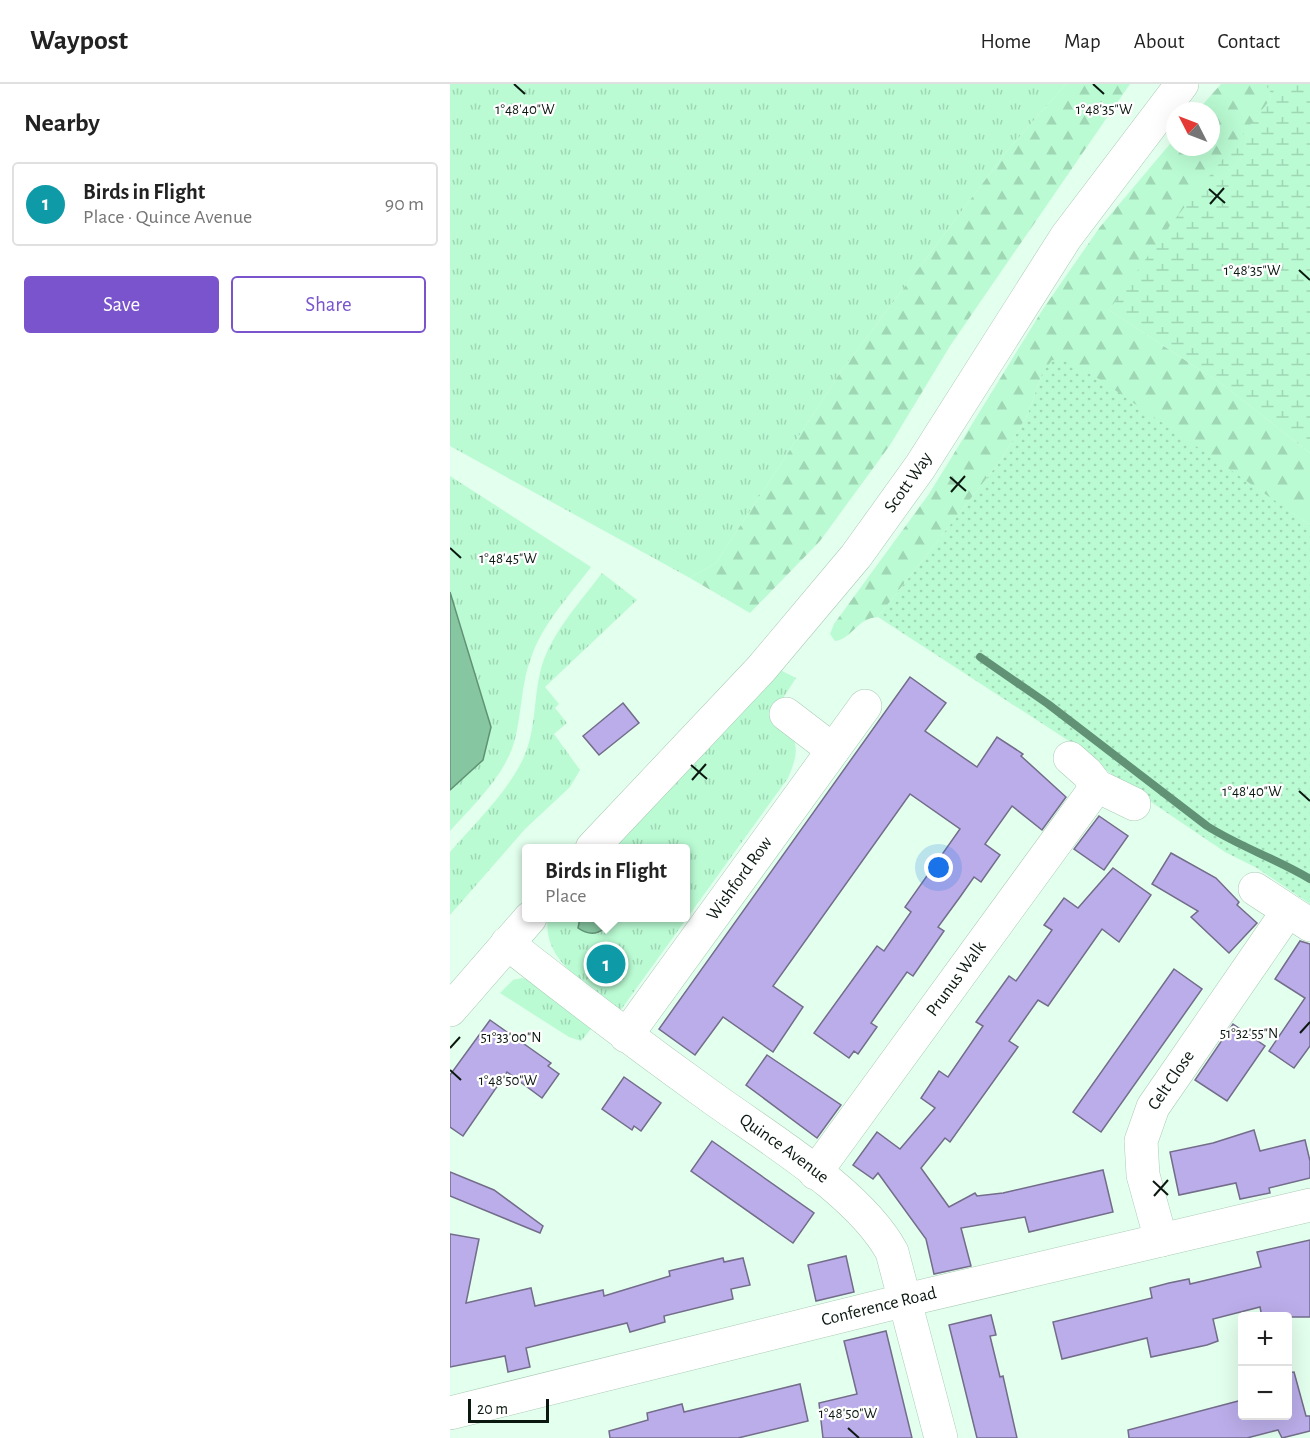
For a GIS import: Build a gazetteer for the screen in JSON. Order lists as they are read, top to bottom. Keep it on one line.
{"streets":{"street":["Scott Way","Wishford Row","Prunus Walk","Celt Close","Quince Avenue","Conference Road"]},"crossings":[["Wishford Row","Quince Avenue"],["Prunus Walk","Quince Avenue"],["Celt Close","Conference Road"],["Quince Avenue","Conference Road"]],"scale_bar":"20 m","north":"top left","page":{"header":"Waypost","nav":["Home","Map","About","Contact"],"heading":"Nearby","list":[{"mark":"1","name":"Birds in Flight","note":"Place · Quince Avenue","value":"90 m"}],"buttons":["Save","Share"],"popup":["Birds in Flight","Place"],"pins":"1","map_buttons":["+","−"],"scale":"20 m"},"coordinates":["1°48'40\"W","1°48'35\"W","1°48'45\"W","51°32'55\"N","51°33'00\"N","1°48'50\"W"]}
